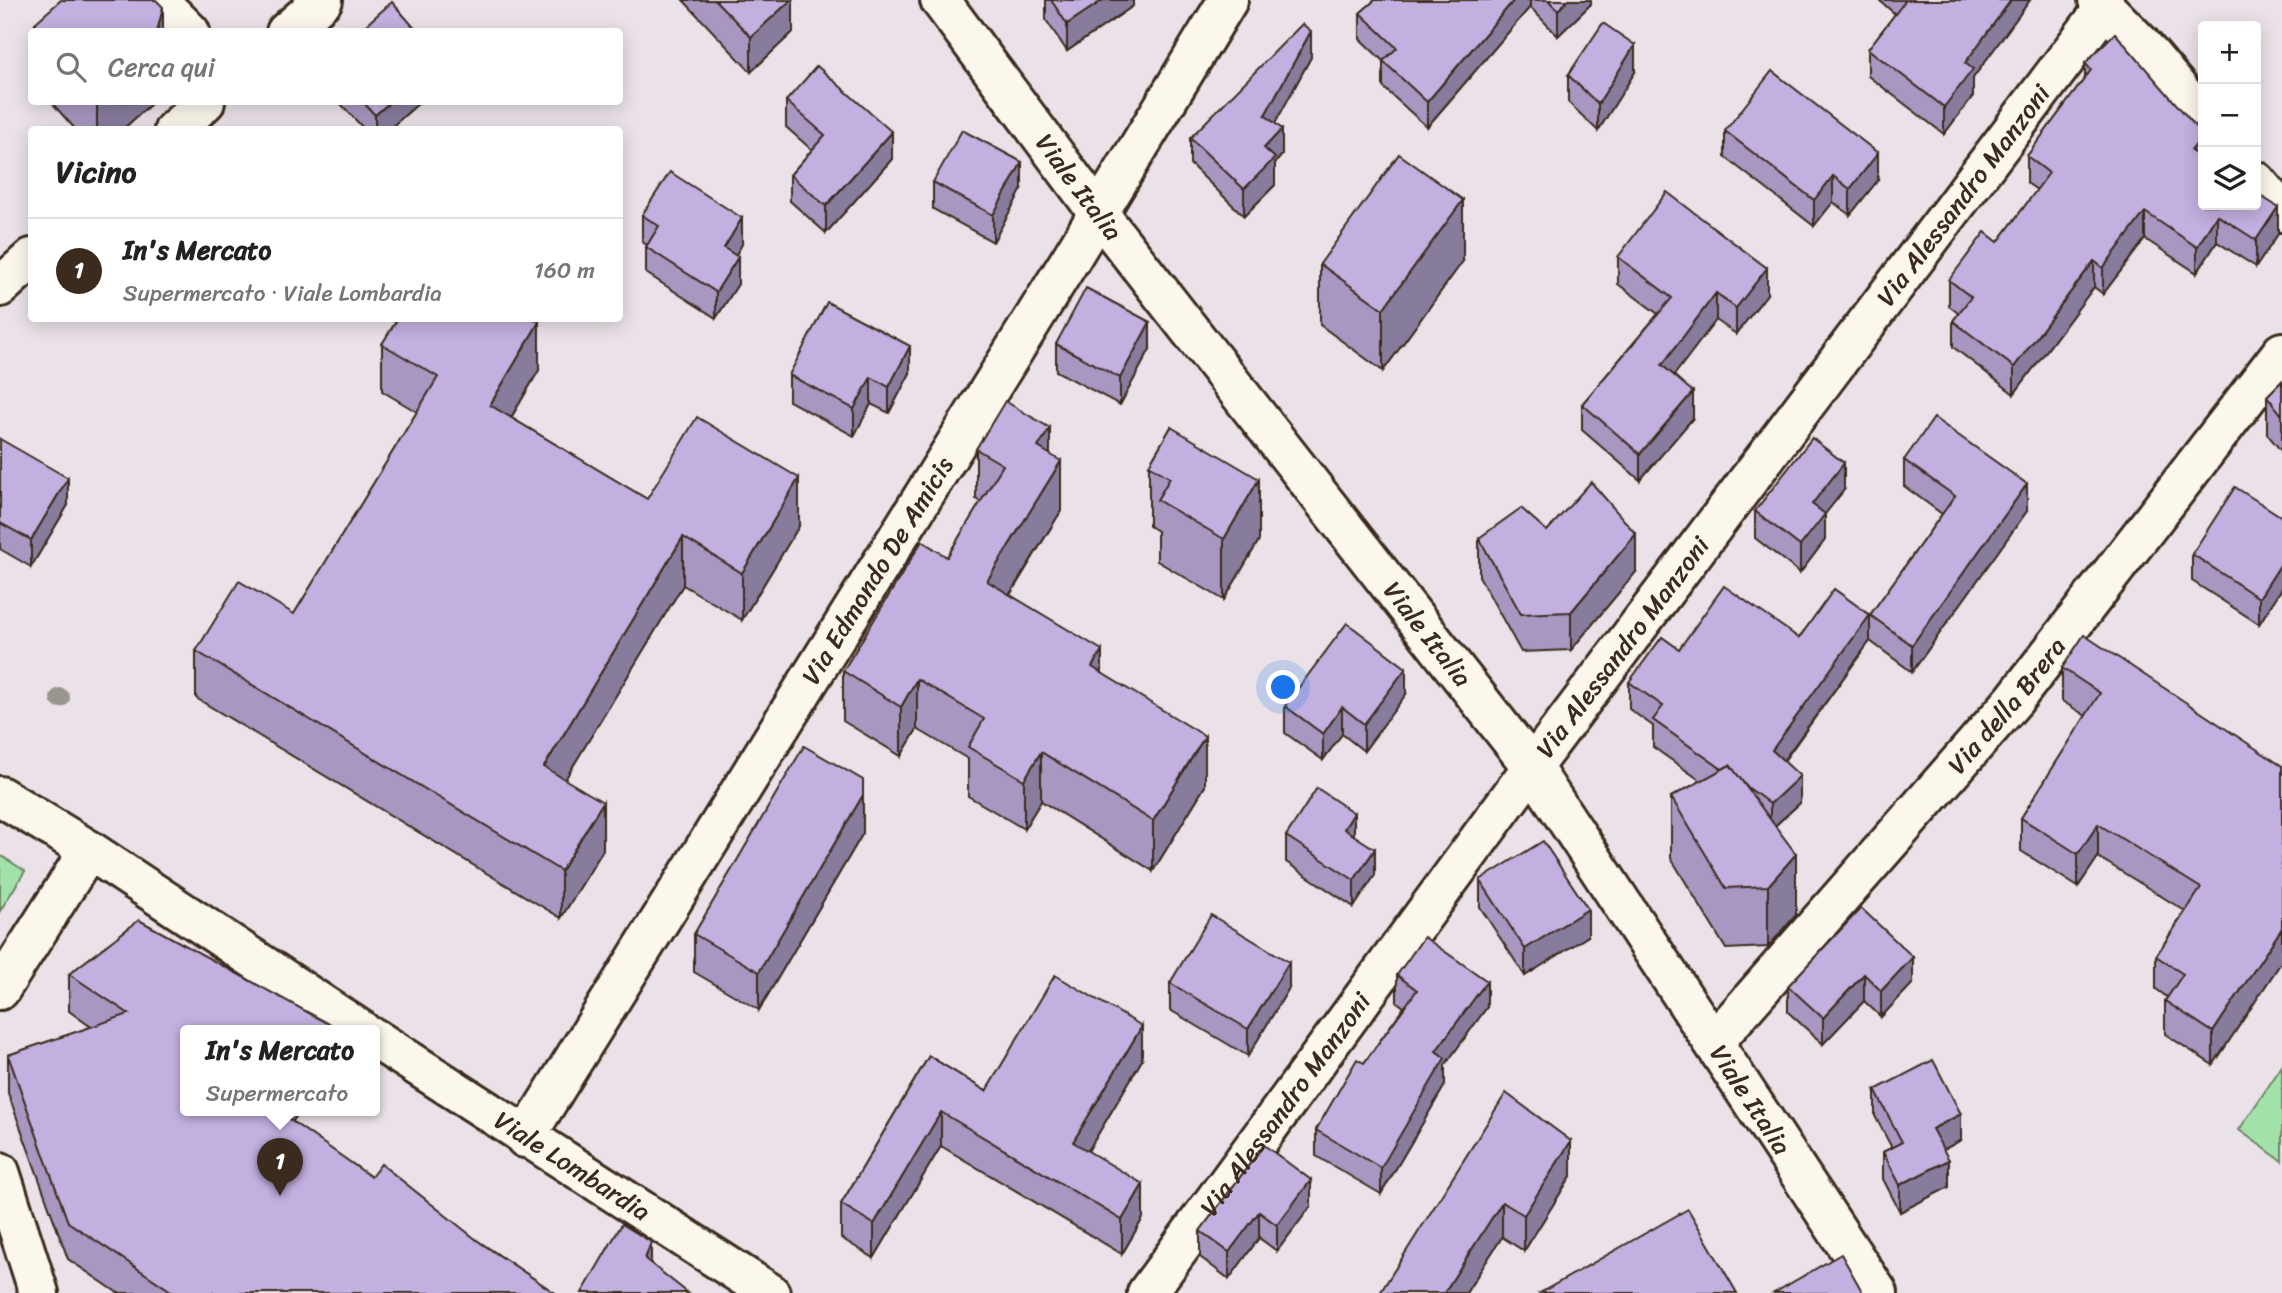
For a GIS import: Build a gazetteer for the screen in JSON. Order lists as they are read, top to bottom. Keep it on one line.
{"streets":{"street":["Viale Italia","Via Alessandro Manzoni","Via Edmondo De Amicis","Via della Brera","Viale Lombardia"]},"crossings":[["Viale Italia","Via Alessandro Manzoni"],["Viale Italia","Via Edmondo De Amicis"],["Viale Italia","Via della Brera"],["Via Edmondo De Amicis","Viale Lombardia"]],"page":{"map_buttons":["+","−"],"search":"Cerca qui","heading":"Vicino","list":[{"mark":"1","name":"In's Mercato","note":"Supermercato · Viale Lombardia","value":"160 m"}],"popup":["In's Mercato","Supermercato"],"pins":"1"}}
